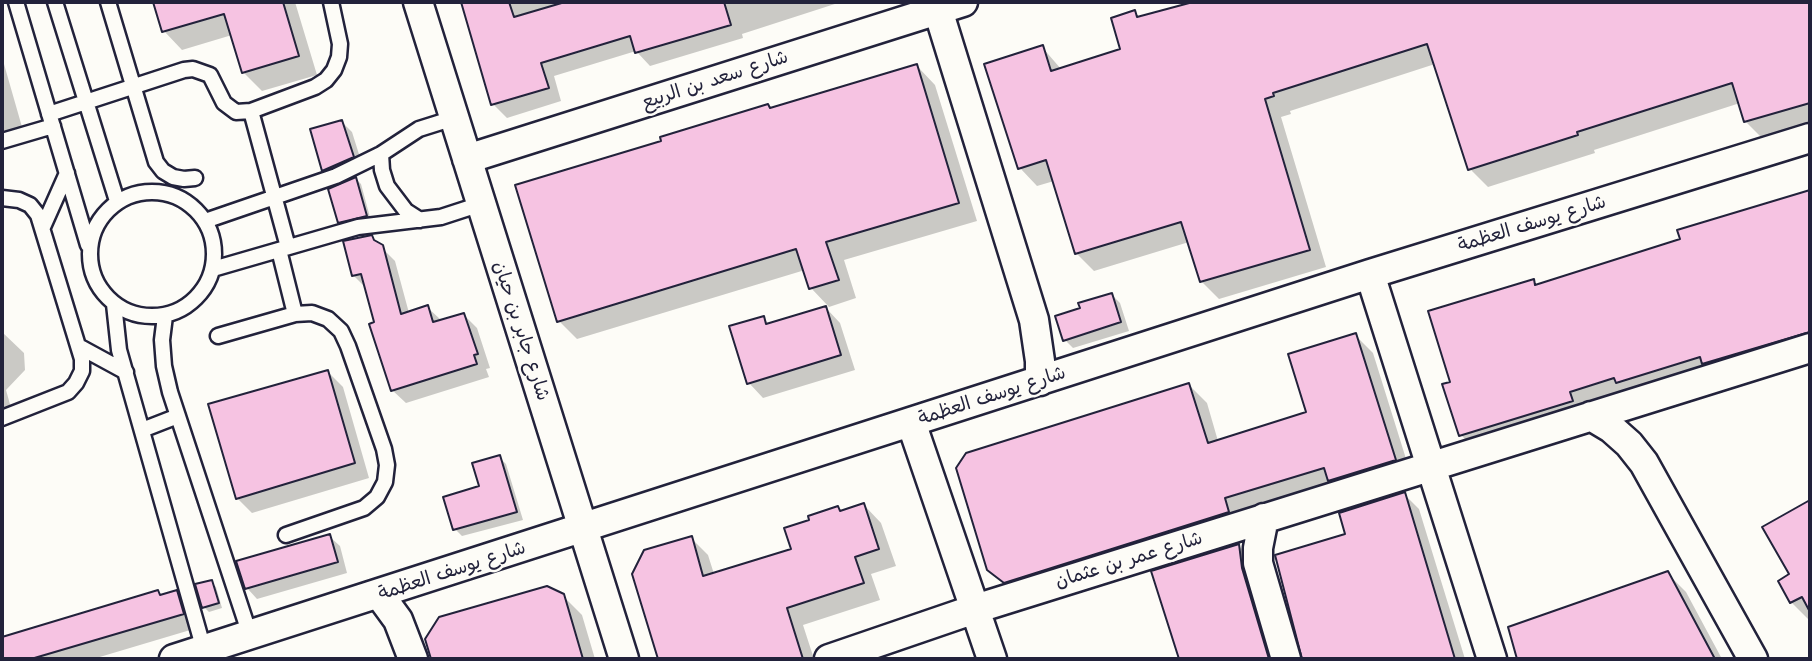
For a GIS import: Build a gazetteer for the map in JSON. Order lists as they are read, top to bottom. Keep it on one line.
{"streets":{"street":["شارع سعد بن الربيع","شارع يوسف العظمة","شارع جابر بن حيان","شارع عمر بن عثمان"]},"crossings":[["شارع سعد بن الربيع","شارع جابر بن حيان"],["شارع يوسف العظمة","شارع جابر بن حيان"]]}
